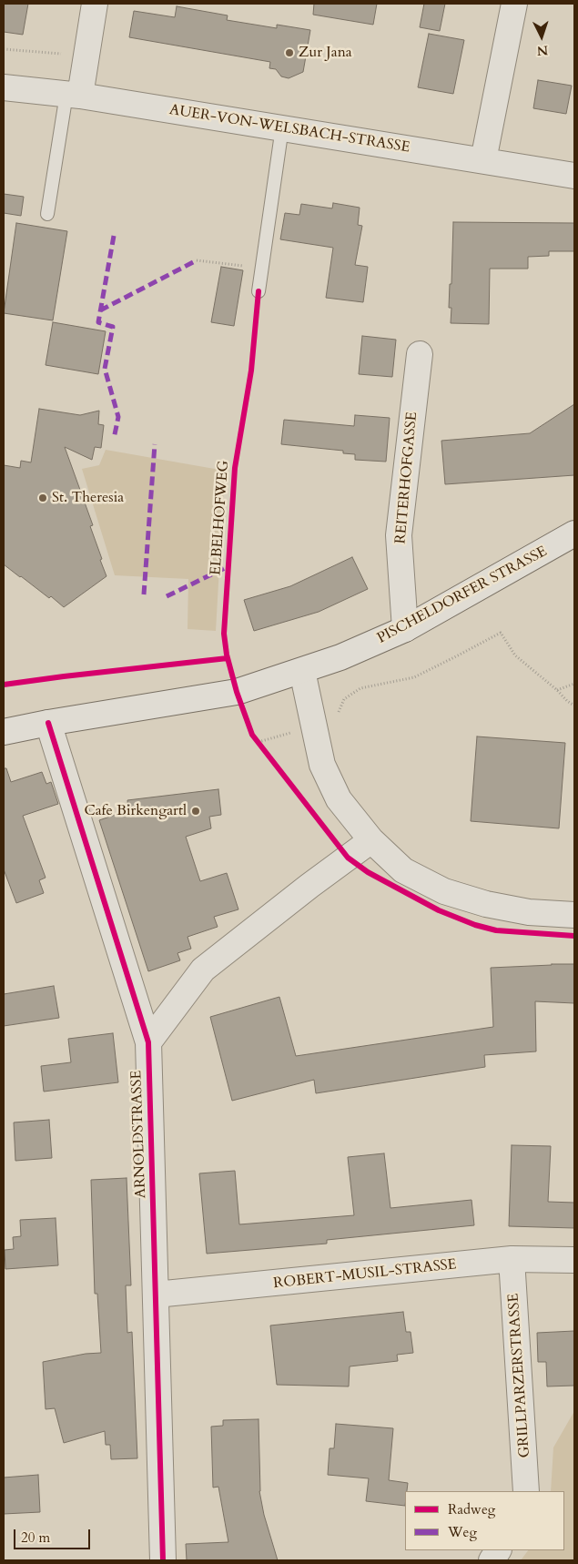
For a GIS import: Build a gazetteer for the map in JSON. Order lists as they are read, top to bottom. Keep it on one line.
{"streets":{"street":["AUER-VON-WELSBACH-STRASSE","REITERHOFGASSE","PISCHELDORFER STRASSE","ARNOLDSTRASSE","ROBERT-MUSIL-STRASSE","GRILLPARZERSTRASSE"],"cycle path":["ELBELHOFWEG"]},"crossings":[["REITERHOFGASSE","PISCHELDORFER STRASSE"],["PISCHELDORFER STRASSE","ARNOLDSTRASSE"],["ARNOLDSTRASSE","ROBERT-MUSIL-STRASSE"],["ROBERT-MUSIL-STRASSE","GRILLPARZERSTRASSE"]],"places":["Zur Jana","St. Theresia","Cafe Birkengartl"],"legend":["Radweg","Weg"],"scale_bar":"20 m","north":"bottom"}
